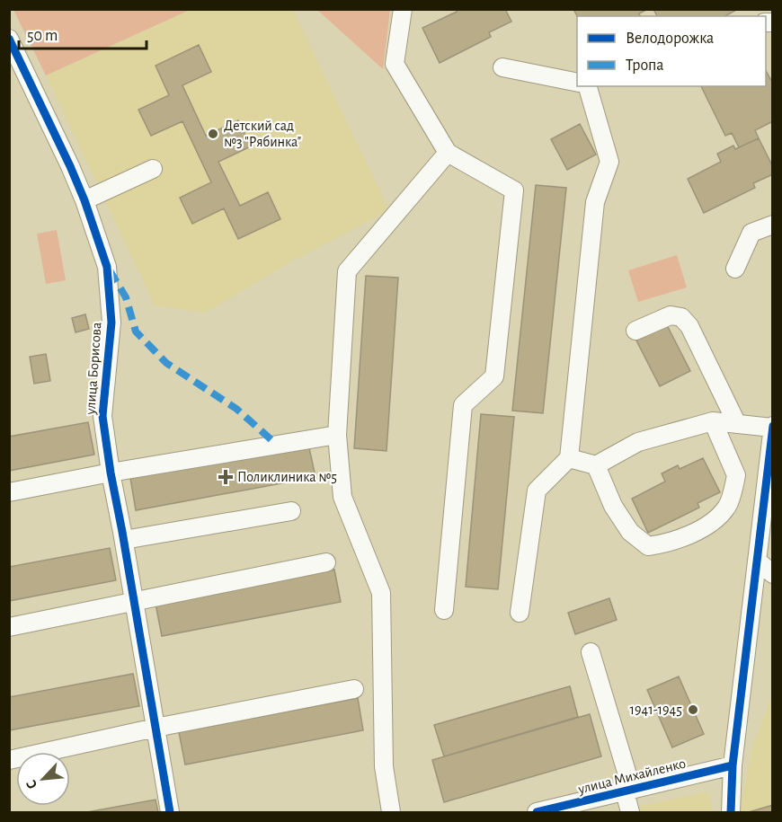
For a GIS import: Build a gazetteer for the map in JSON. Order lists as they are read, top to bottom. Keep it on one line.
{"streets":{"street":["улица Борисова","улица Михайленко"]},"places":{"other":["Детский сад №3 \"Рябинка\"","1941-1945"],"health":["Поликлиника №5"]},"legend":["Велодорожка","Тропа"],"scale_bar":"50 m","north":"bottom left"}
